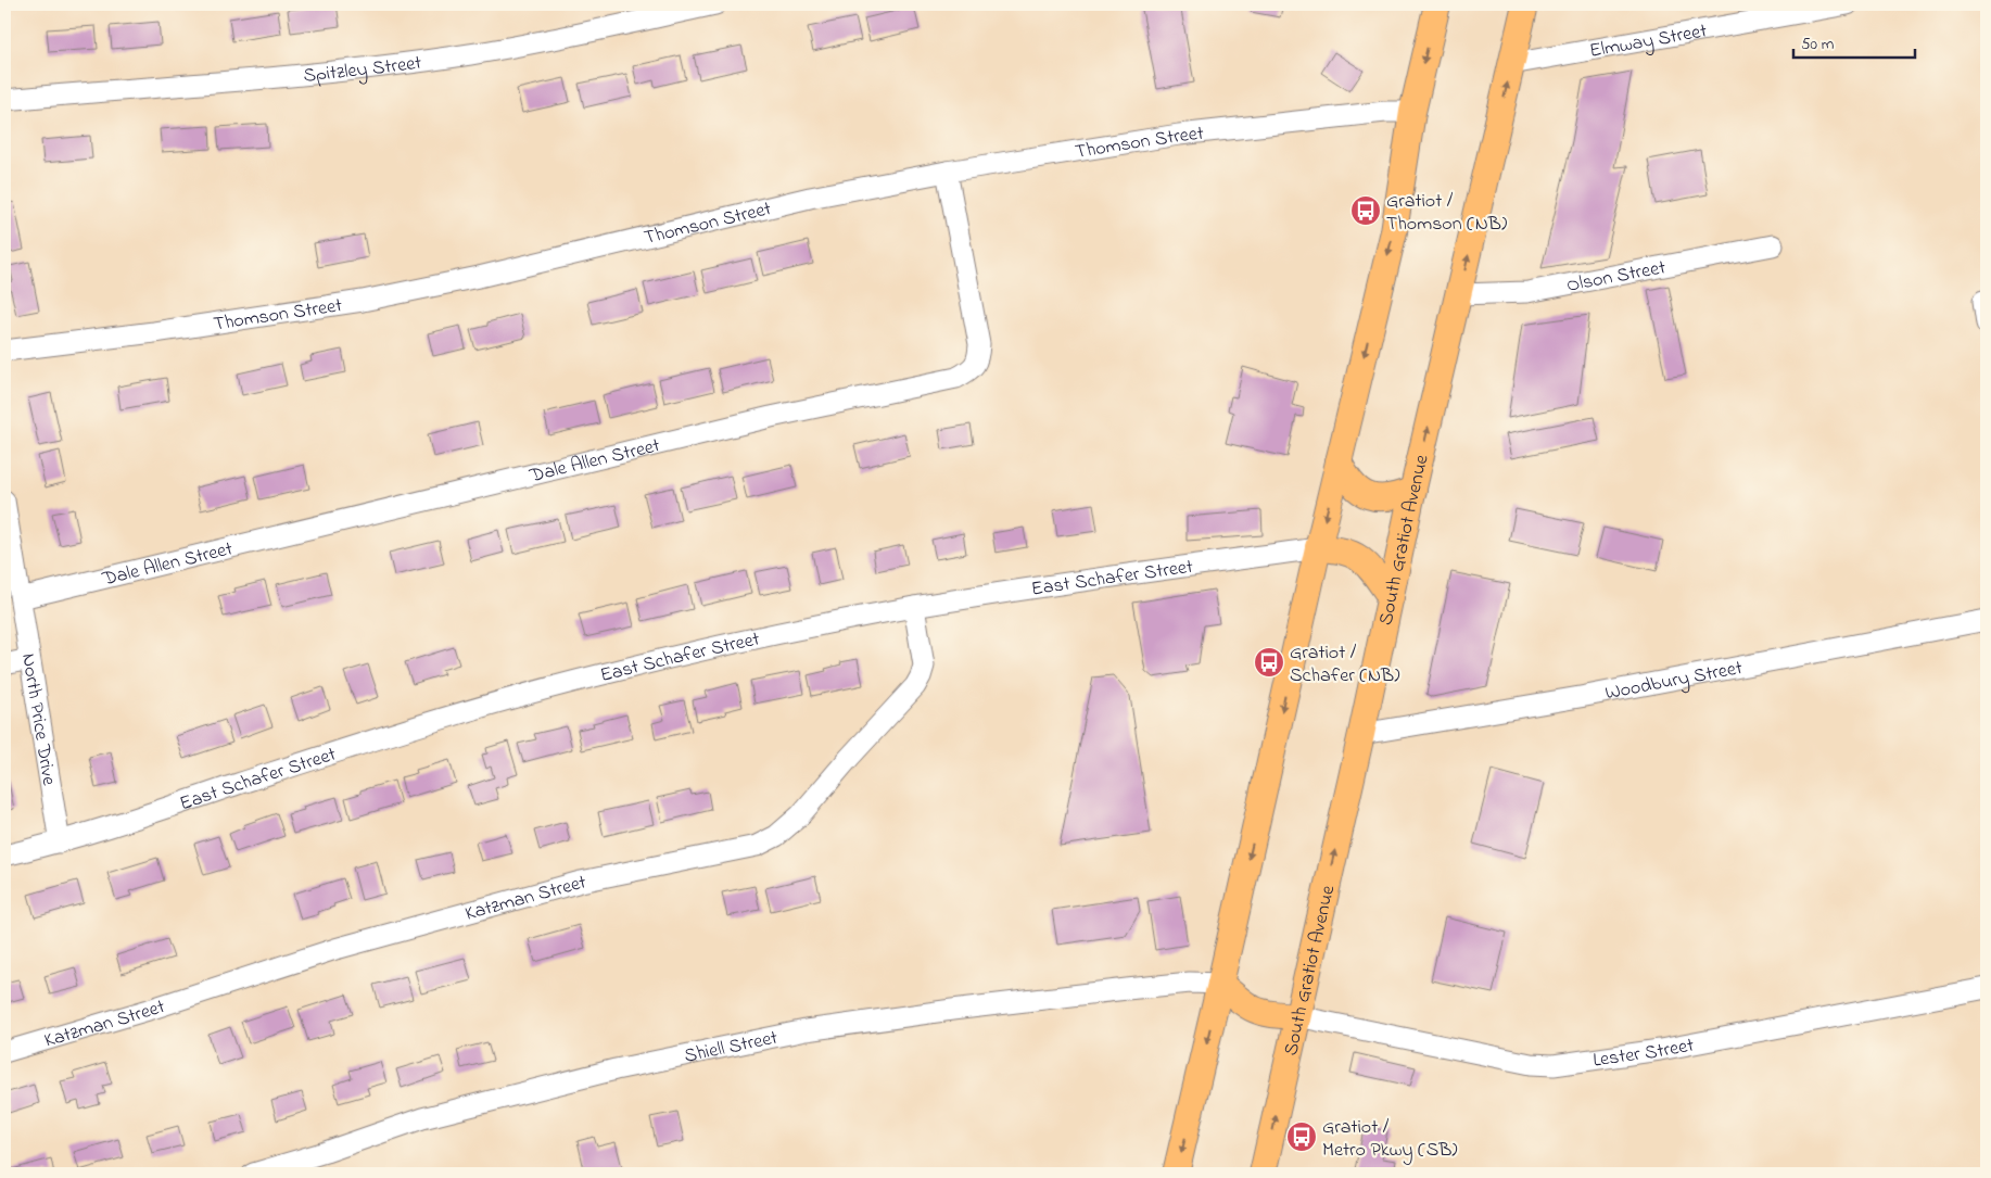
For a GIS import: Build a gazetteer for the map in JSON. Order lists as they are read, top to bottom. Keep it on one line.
{"streets":{"main road":["South Gratiot Avenue"],"street":["Elmway Street","Spitzley Street","Thomson Street","Olson Street","Dale Allen Street","East Schafer Street","Woodbury Street","North Price Drive","Katzman Street","Shiell Street","Lester Street"]},"crossings":[["Elmway Street","South Gratiot Avenue"],["Thomson Street","Dale Allen Street"],["Olson Street","South Gratiot Avenue"],["Dale Allen Street","North Price Drive"],["South Gratiot Avenue","Woodbury Street"],["South Gratiot Avenue","Lester Street"],["East Schafer Street","North Price Drive"],["East Schafer Street","Katzman Street"]],"places":{"bus stop":["Gratiot / Thomson (NB)","Gratiot / Schafer (NB)","Gratiot / Metro Pkwy (SB)"]},"scale_bar":"50 m"}
